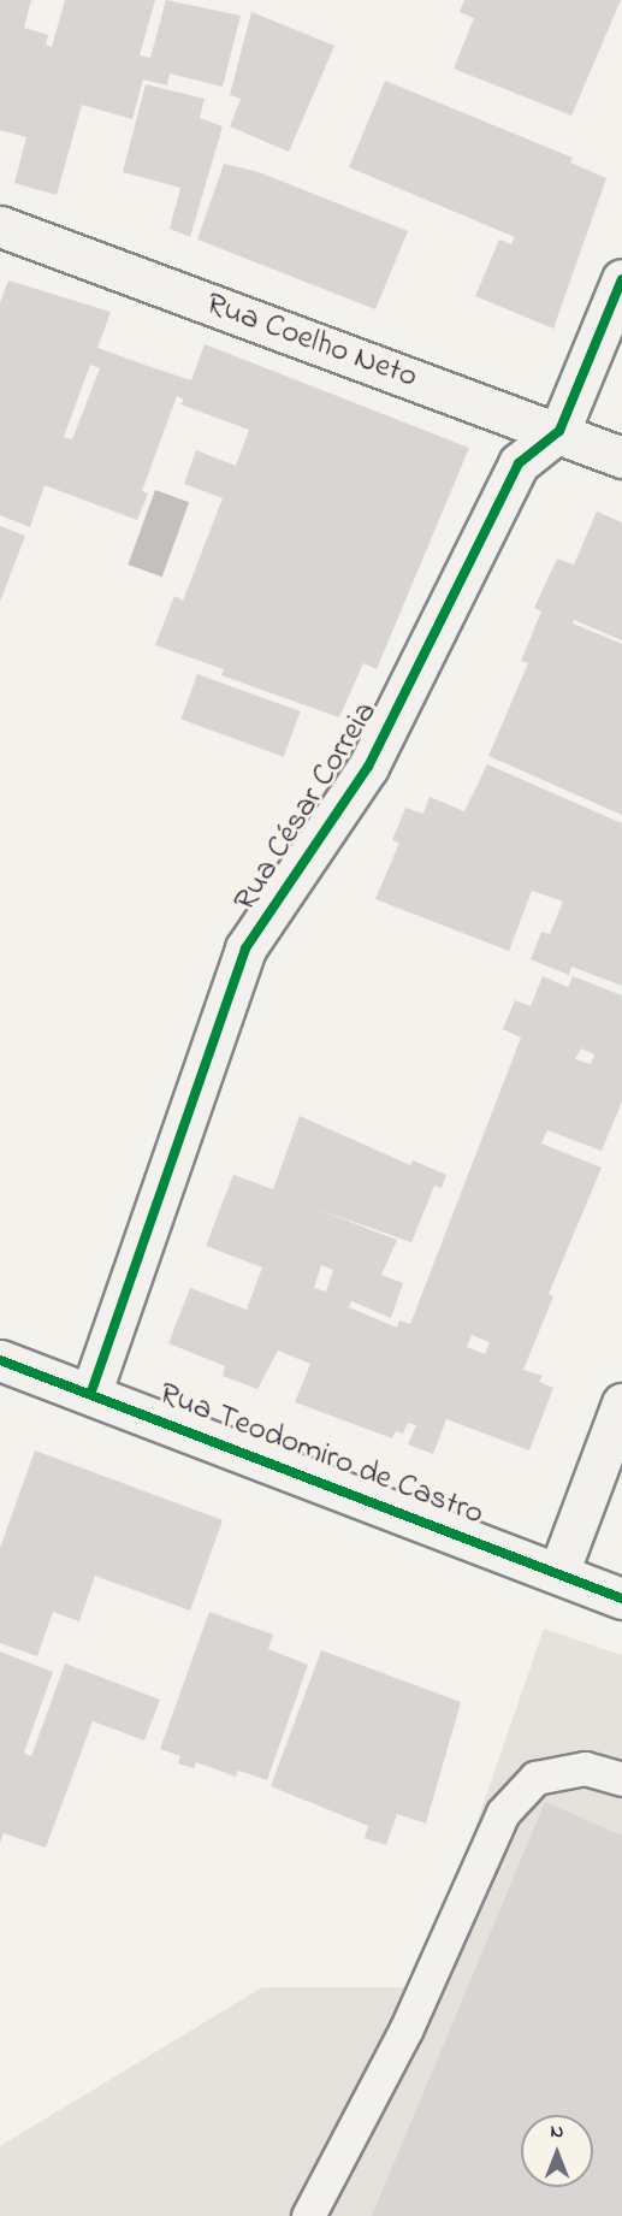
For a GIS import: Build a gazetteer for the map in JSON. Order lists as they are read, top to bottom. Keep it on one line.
{"streets":{"street":["Rua Coelho Neto","Rua César Correia","Rua Teodomiro de Castro"]},"crossings":[["Rua Coelho Neto","Rua César Correia"],["Rua César Correia","Rua Teodomiro de Castro"]],"north":"top"}
